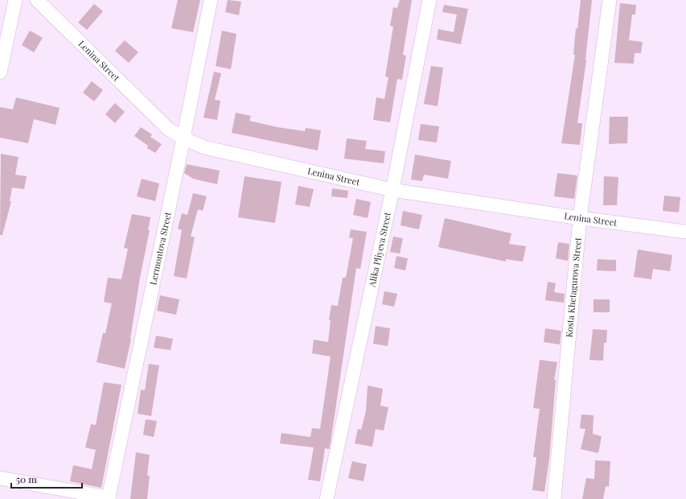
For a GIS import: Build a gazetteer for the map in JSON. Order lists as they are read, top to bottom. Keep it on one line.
{"streets":{"street":["Lenina Street","Lermontova Street","Alika Pliyeva Street","Kosta Khetagurova Street"]},"crossings":[["Lenina Street","Lermontova Street"],["Lenina Street","Alika Pliyeva Street"],["Lenina Street","Kosta Khetagurova Street"]],"scale_bar":"50 m"}
